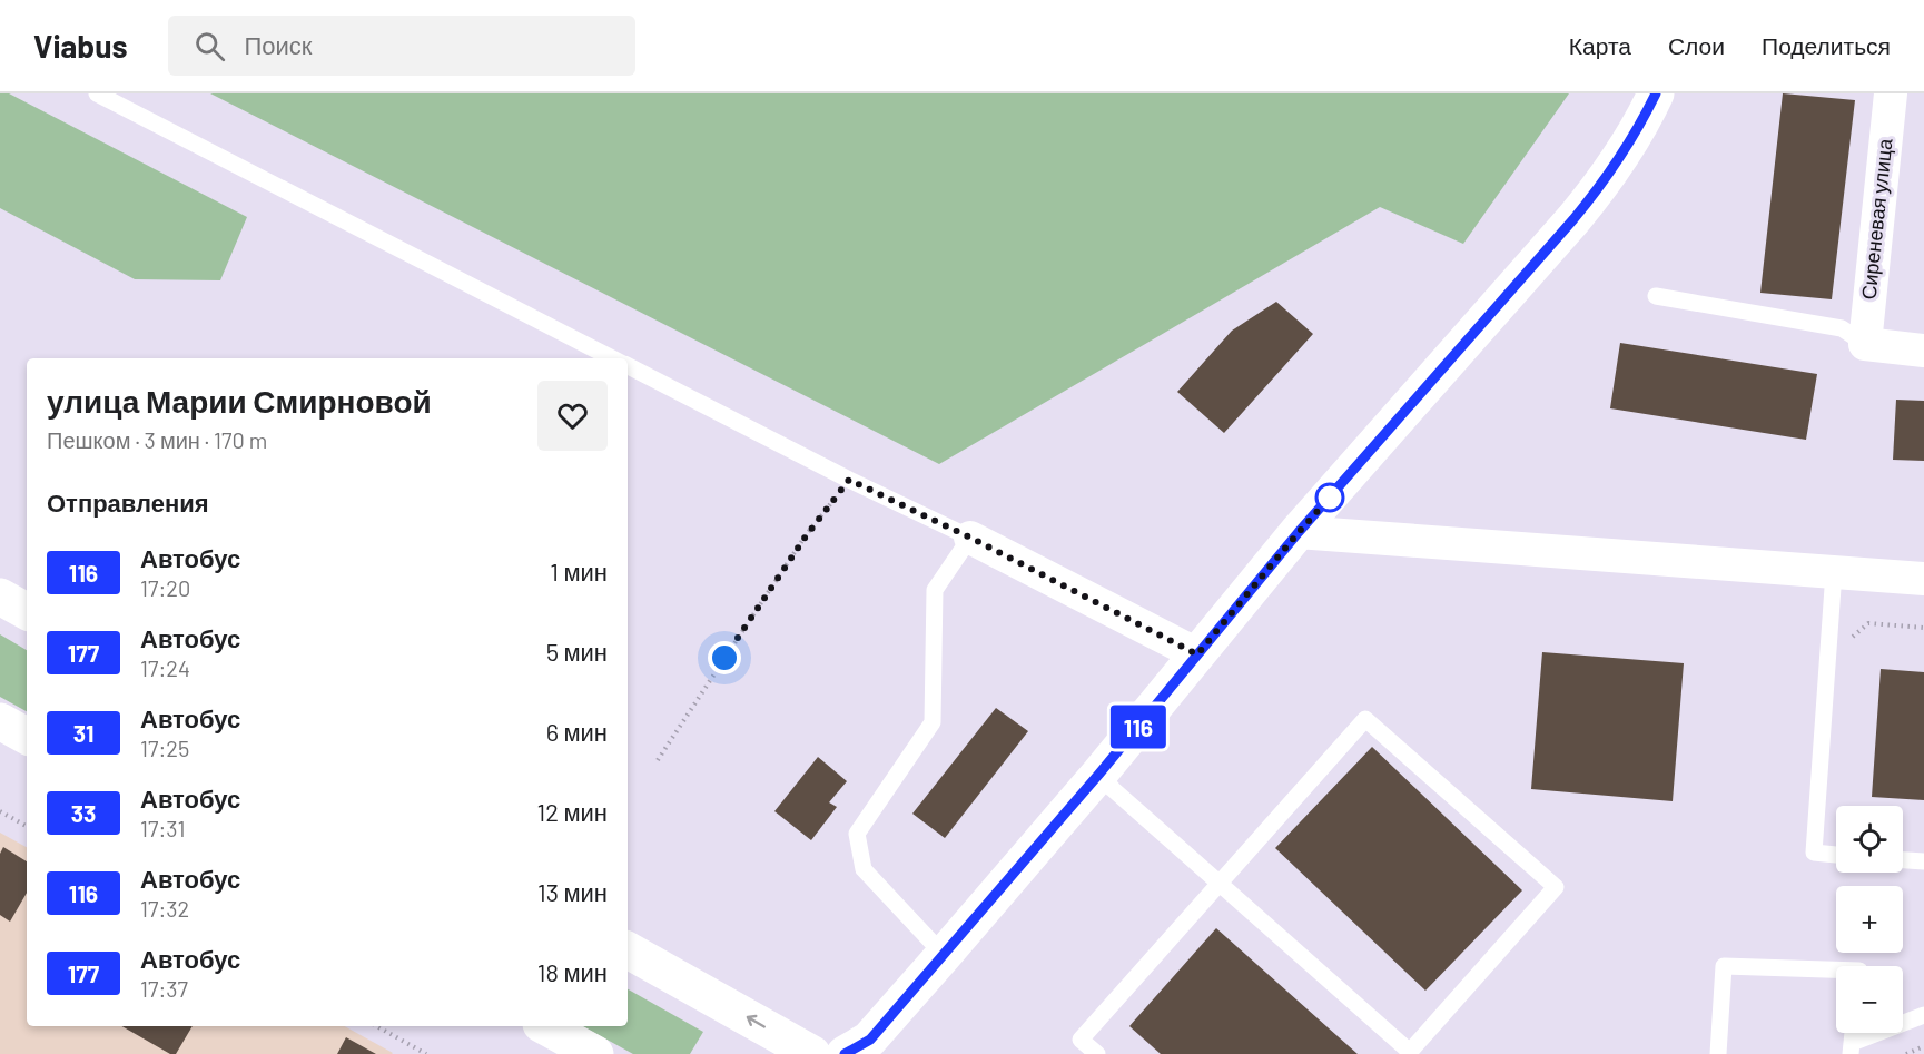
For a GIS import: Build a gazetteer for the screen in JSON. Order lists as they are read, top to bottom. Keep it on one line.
{"streets":{"street":["Сиреневая улица"]},"lines":["bus line 116"],"page":{"header":"Viabus","search":"Поиск","nav":["Карта","Слои","Поделиться"],"on_map":"116","heading":[["улица Марии Смирновой","Пешком · 3 мин · 170 m"],"Отправления"],"list":[{"mark":"116","name":"Автобус","note":"17:20","value":"1 мин"},{"mark":"177","name":"Автобус","note":"17:24","value":"5 мин"},{"mark":"31","name":"Автобус","note":"17:25","value":"6 мин"},{"mark":"33","name":"Автобус","note":"17:31","value":"12 мин"},{"mark":"116","name":"Автобус","note":"17:32","value":"13 мин"},{"mark":"177","name":"Автобус","note":"17:37","value":"18 мин"}],"map_buttons":["+","−"]}}
